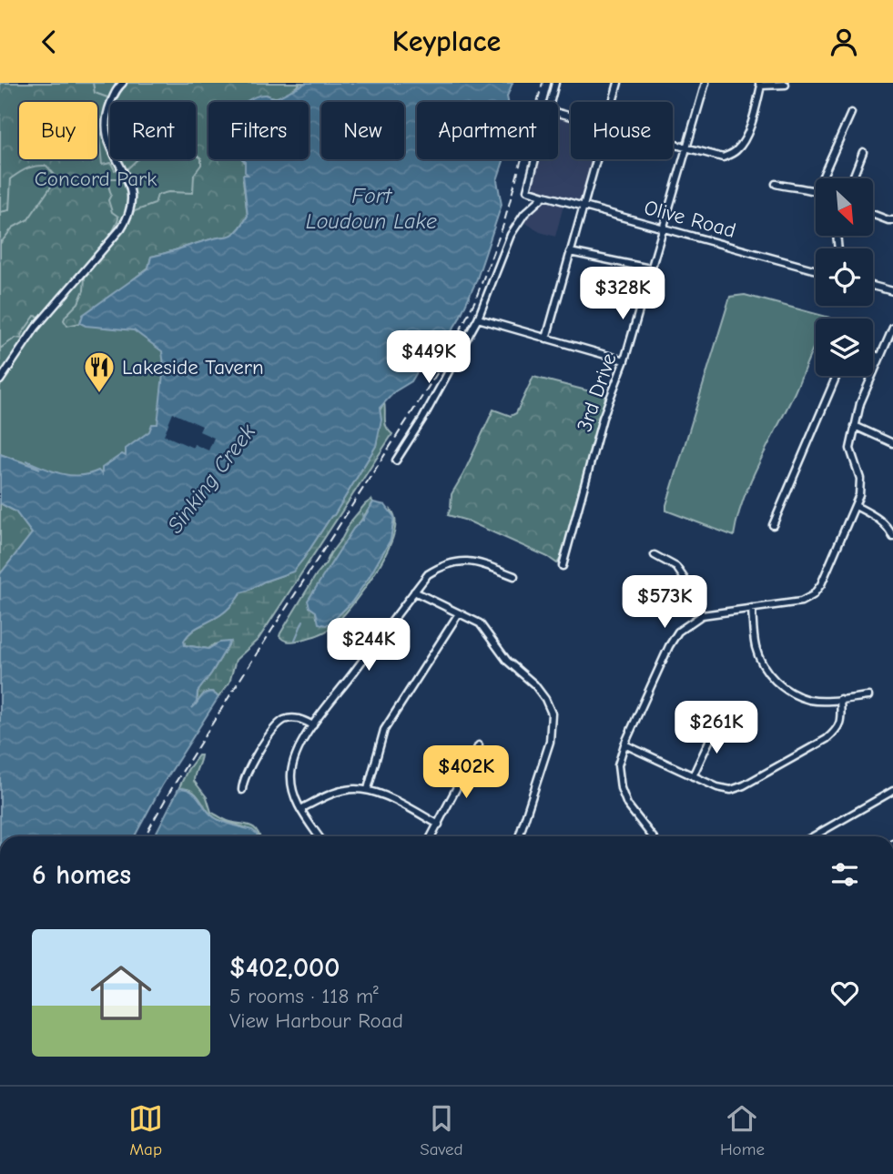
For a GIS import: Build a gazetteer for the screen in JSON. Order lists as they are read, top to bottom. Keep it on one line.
{"streets":{"street":["Olive Road","3rd Drive"]},"crossings":[["Olive Road","3rd Drive"]],"water":["Fort Loudoun Lake","Sinking Creek"],"parks":["Concord Park"],"places":{"restaurant":["Lakeside Tavern"]},"north":"bottom right","page":{"header":"Keyplace","chip":["Buy","Rent","Filters","New","Apartment","House"],"price":["$328K","$449K","$573K","$244K","$261K","$402K"],"heading":"6 homes","list":[{"name":"$402,000","note":"5 rooms · 118 m² · View Harbour Road"}],"tabs":["Map","Saved","Home"]}}
